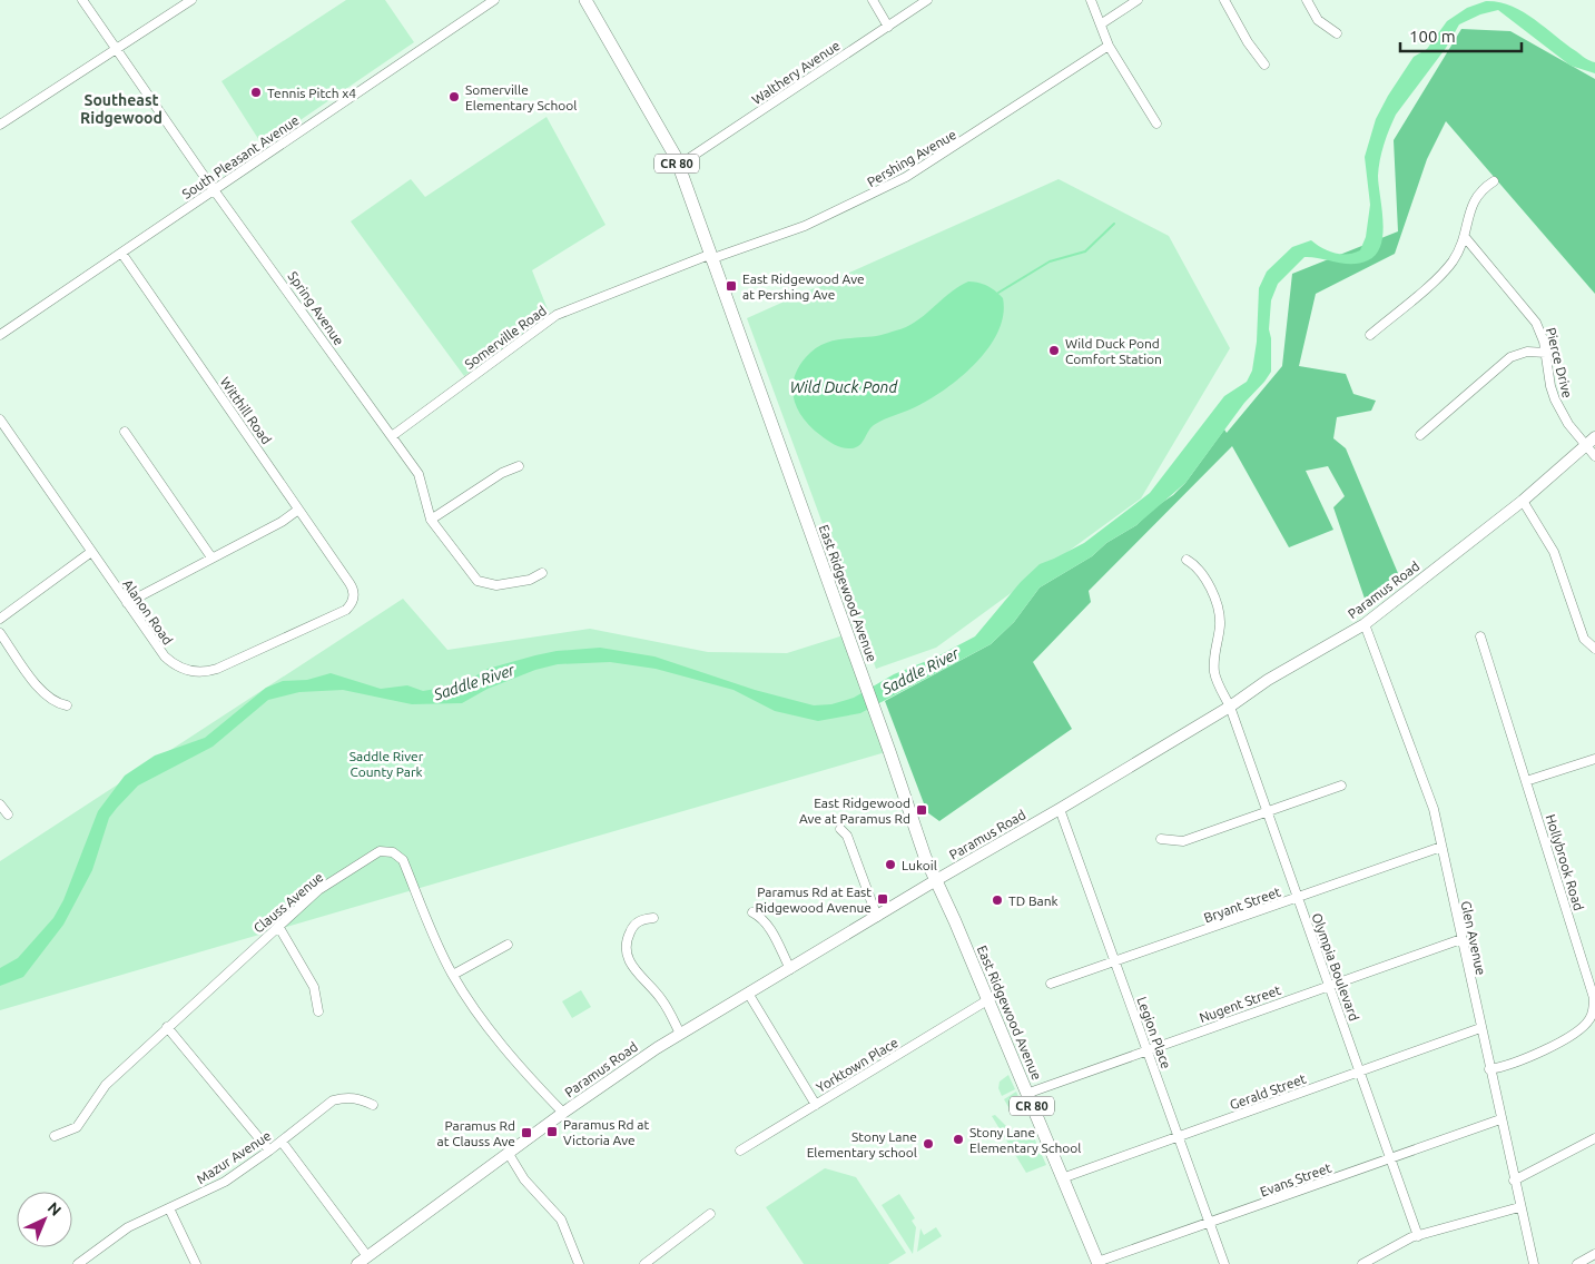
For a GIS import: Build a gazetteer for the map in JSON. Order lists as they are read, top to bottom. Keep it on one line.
{"streets":{"main road":["CR 80","Paramus Road","East Ridgewood Avenue"],"street":["Walthery Avenue","South Pleasant Avenue","Pershing Avenue","Spring Avenue","Somerville Road","Pierce Drive","Witthill Road","Alanon Road","Hollybrook Road","Clauss Avenue","Bryant Street","Glen Avenue","Olympia Boulevard","Nugent Street","Legion Place","Yorktown Place","Gerald Street","Mazur Avenue","Evans Street"]},"crossings":[["Walthery Avenue","East Ridgewood Avenue"],["South Pleasant Avenue","Spring Avenue"],["South Pleasant Avenue","Witthill Road"],["Pershing Avenue","Somerville Road"],["Pershing Avenue","East Ridgewood Avenue"],["Spring Avenue","Somerville Road"],["Somerville Road","East Ridgewood Avenue"],["Pierce Drive","Paramus Road"],["Witthill Road","Alanon Road"],["Paramus Road","East Ridgewood Avenue"],["Paramus Road","Clauss Avenue"],["Paramus Road","Glen Avenue"],["Paramus Road","Olympia Boulevard"],["Paramus Road","Legion Place"],["East Ridgewood Avenue","Nugent Street"],["East Ridgewood Avenue","Yorktown Place"],["East Ridgewood Avenue","Gerald Street"],["East Ridgewood Avenue","Evans Street"],["Hollybrook Road","Glen Avenue"],["Bryant Street","Glen Avenue"],["Bryant Street","Olympia Boulevard"],["Bryant Street","Legion Place"],["Glen Avenue","Nugent Street"],["Glen Avenue","Gerald Street"],["Glen Avenue","Evans Street"],["Olympia Boulevard","Nugent Street"],["Olympia Boulevard","Gerald Street"],["Olympia Boulevard","Evans Street"],["Nugent Street","Legion Place"],["Legion Place","Gerald Street"],["Legion Place","Evans Street"]],"districts":["Southeast Ridgewood"],"water":["Wild Duck Pond","Saddle River"],"parks":["Saddle River County Park"],"places":{"other":["Tennis Pitch x4","Somerville Elementary School","Wild Duck Pond Comfort Station","Lukoil","TD Bank","Stony Lane Elementary School","Stony Lane Elementary school"],"transit":["East Ridgewood Ave at Pershing Ave","East Ridgewood Ave at Paramus Rd","Paramus Rd at East Ridgewood Avenue","Paramus Rd at Victoria Ave","Paramus Rd at Clauss Ave"]},"scale_bar":"100 m","north":"top right"}
